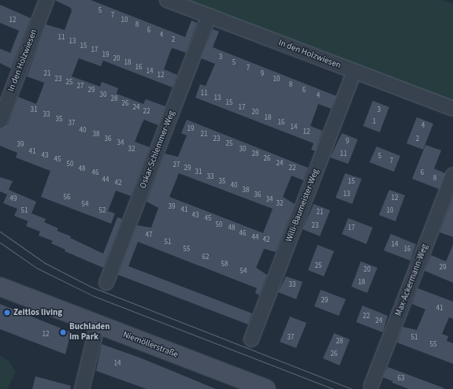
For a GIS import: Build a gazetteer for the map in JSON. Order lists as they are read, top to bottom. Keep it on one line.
{"streets":{"main road":["Niemöllerstraße"],"street":["In den Holzwiesen","Oskar-Schlemmer-Weg","Willi-Baumeister-Weg","Max-Ackermann-Weg"]},"crossings":[["In den Holzwiesen","Oskar-Schlemmer-Weg"],["In den Holzwiesen","Willi-Baumeister-Weg"]],"places":["Zeitlos living","Buchladen im Park"],"house_numbers":["5","7","12","10","8","6","4","11","2","13","15","17","19","3","20","18","5","16","7","14","21","9","12","23","10","25","8","27","29","6","11","30","4","13","28","15","26","24","17","31","3","22","20","33","18","35","1","16","37","4","14","19","40","12","38","21","36","23","2","9","34","25","39","32","30","41","28","11","43","5","26","45","7","24","50","27","29","22","48","31","46","6","33","8","44","35","15","42","40","38","13","36","56","12","49","34","32","54","39","41","51","52","10","21","43","45","50","23","48","17","46","47","44","42","51","14","55","16","62","58","25","29","20","54","18","33","29","41","22","24","12","37","51","28","55","26","14","63"]}
